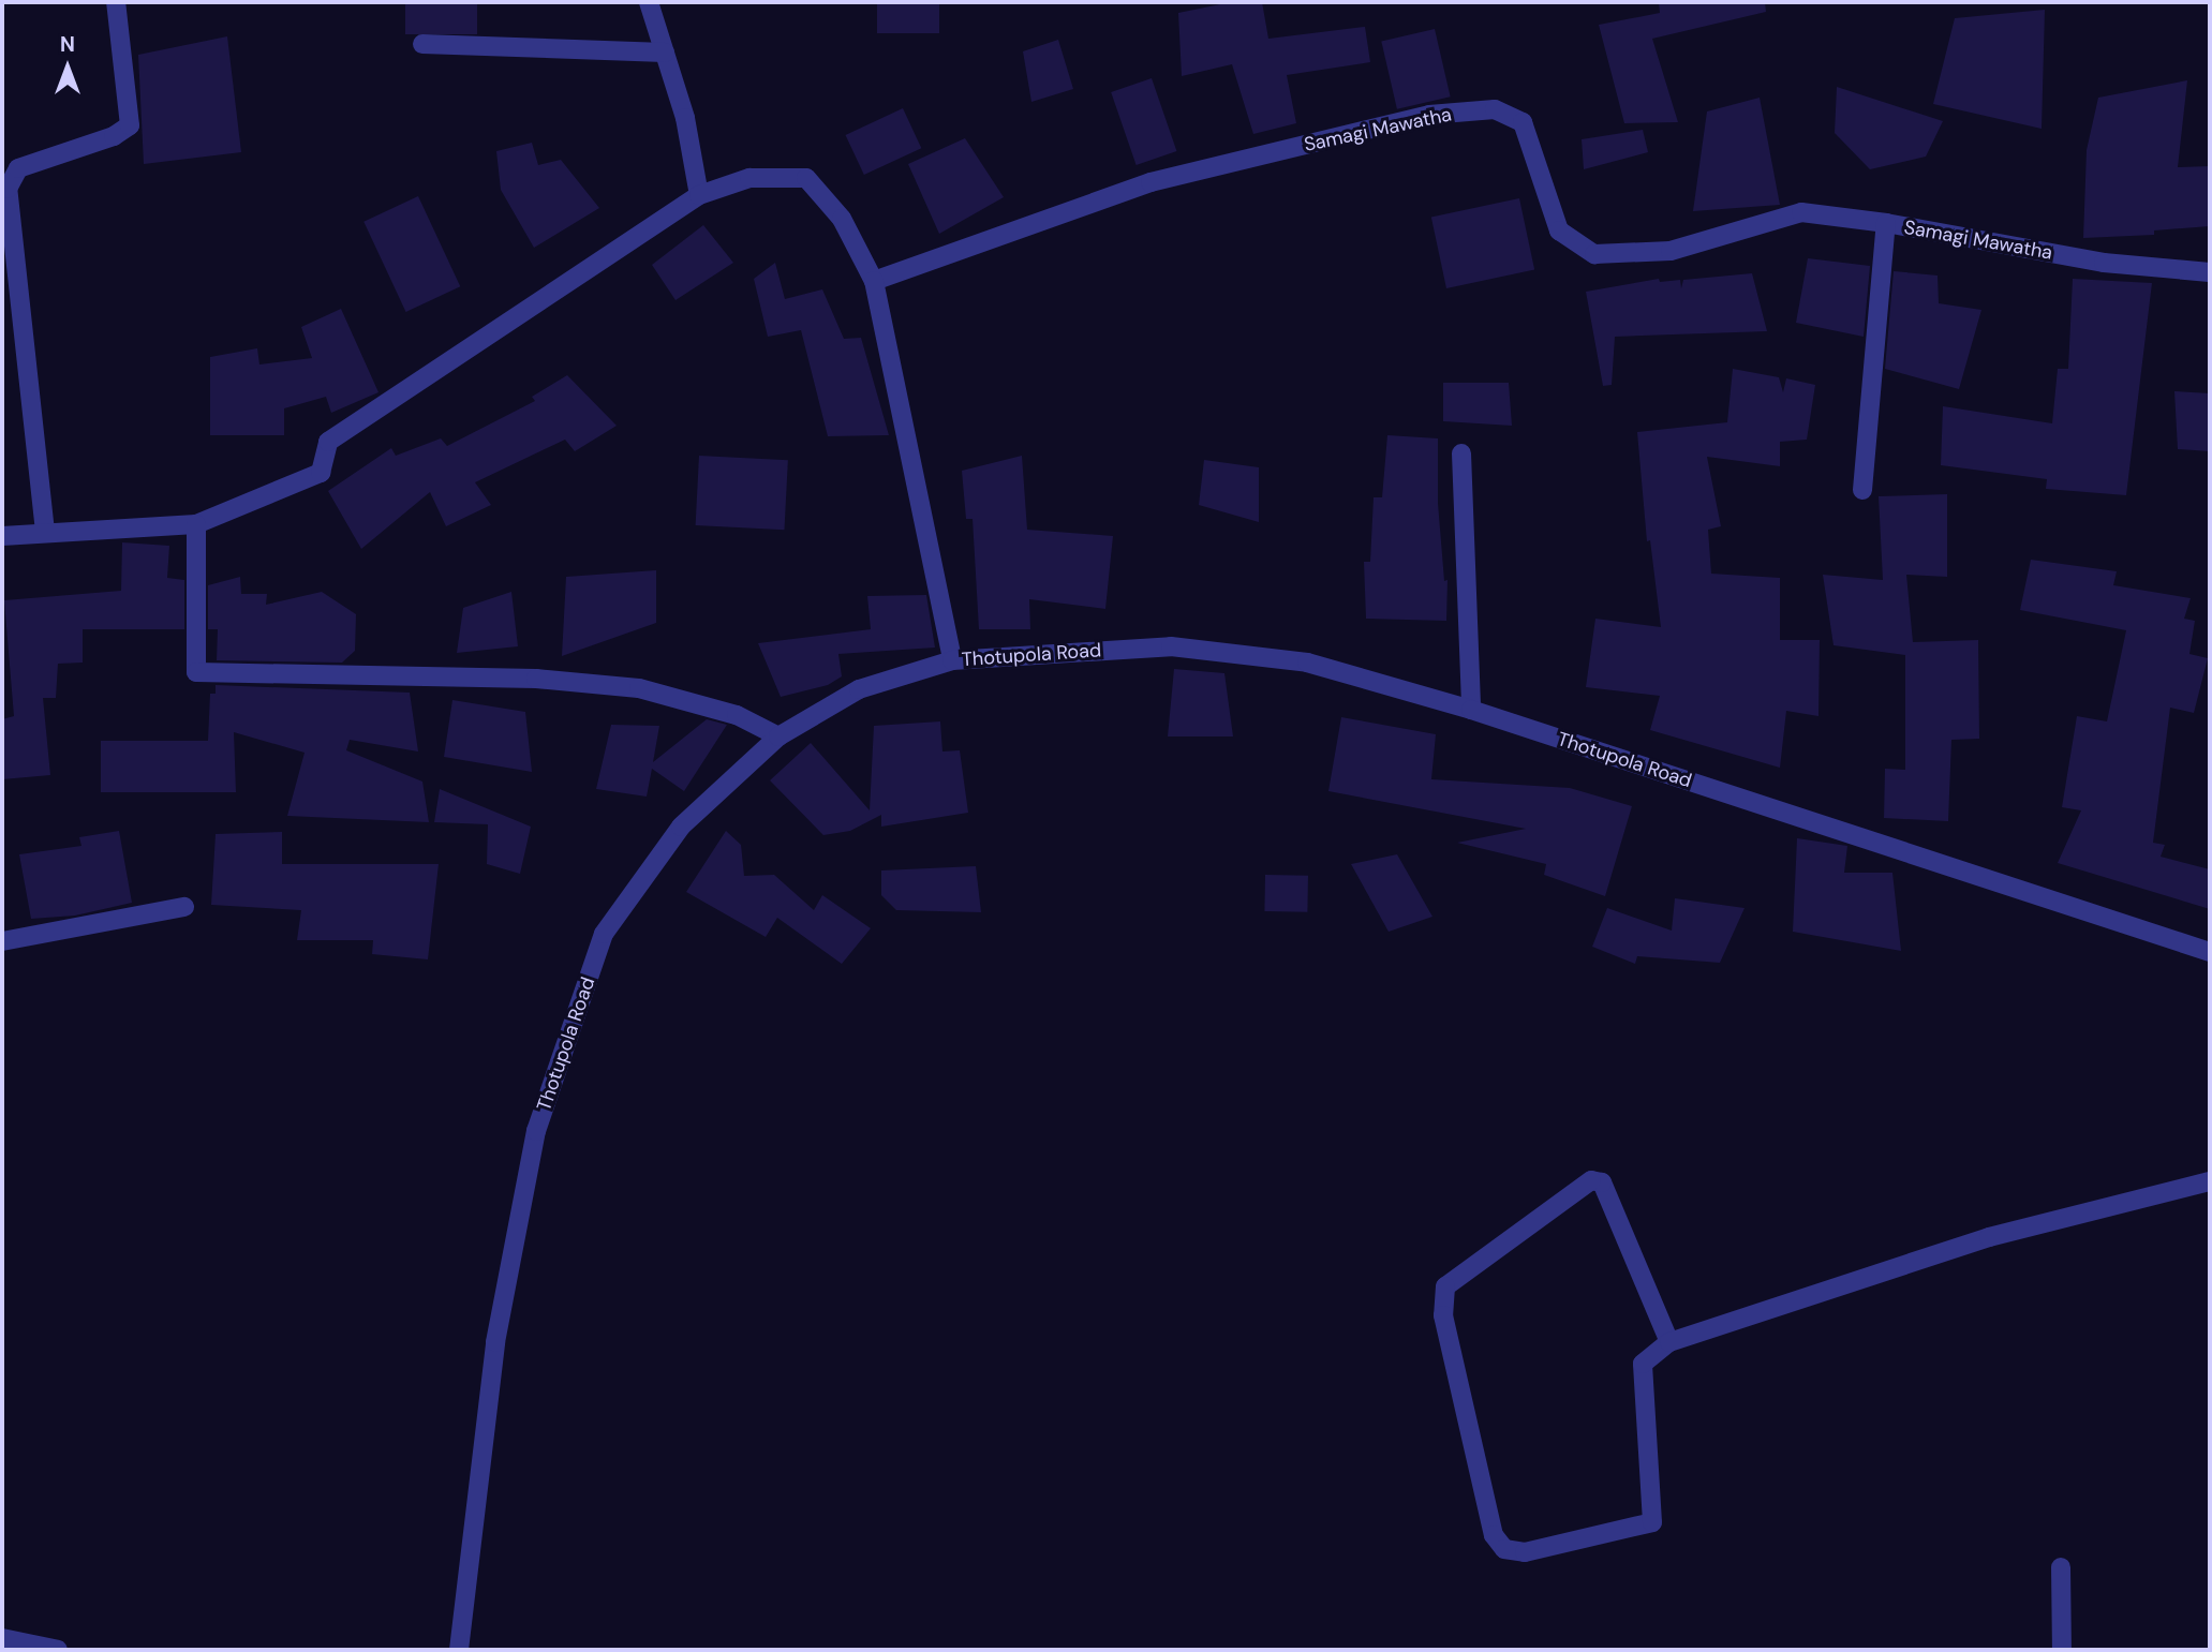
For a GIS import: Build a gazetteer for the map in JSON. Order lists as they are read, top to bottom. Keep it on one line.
{"streets":{"street":["Samagi Mawatha","Thotupola Road"]},"north":"top"}
